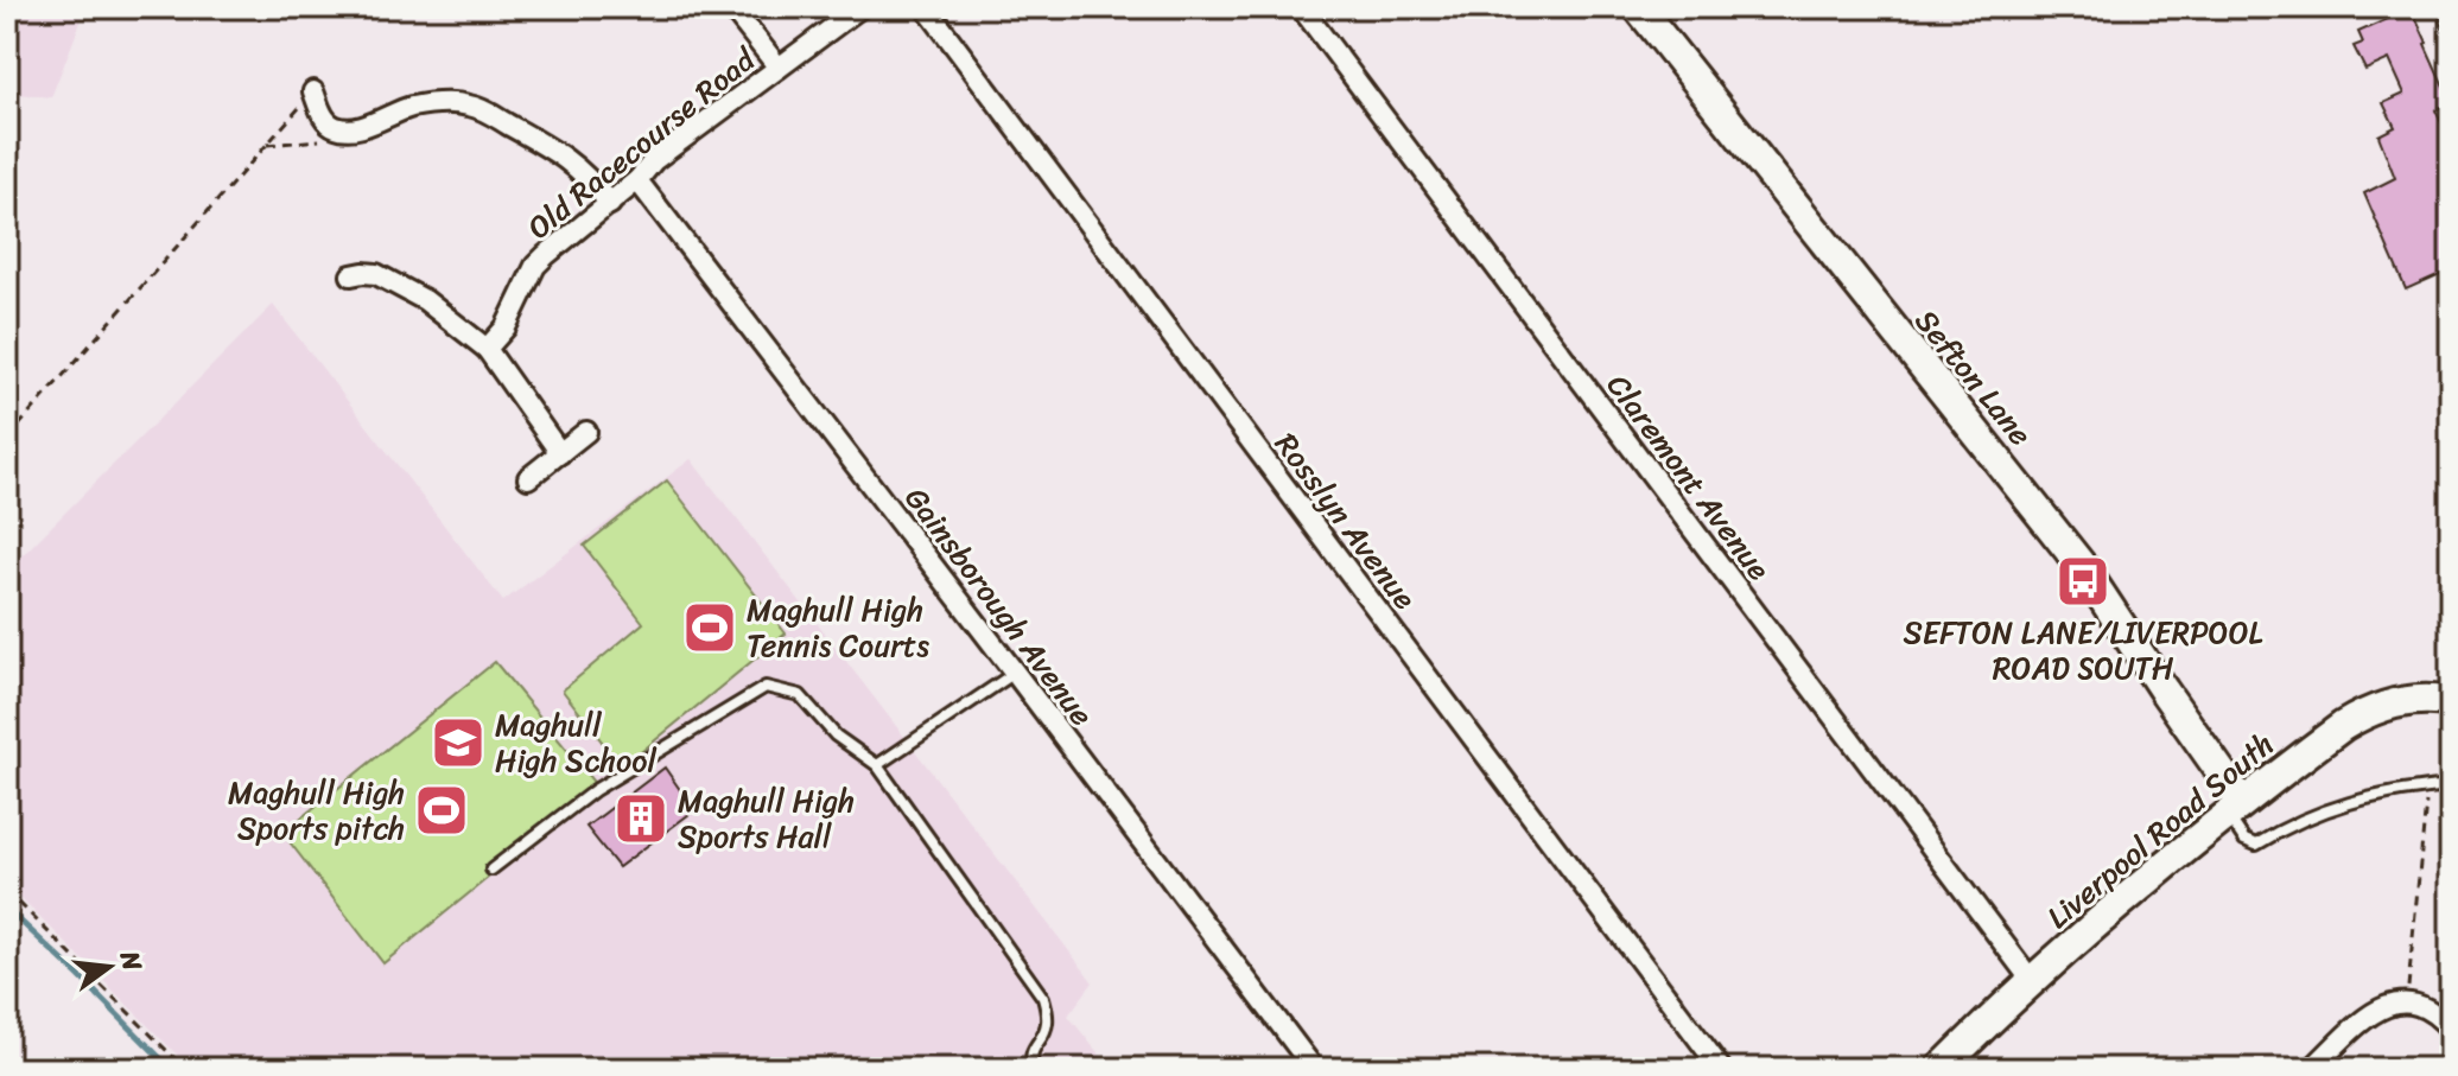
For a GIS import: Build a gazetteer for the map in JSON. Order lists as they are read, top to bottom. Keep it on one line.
{"streets":{"main road":["Sefton Lane","Liverpool Road South"],"street":["Old Racecourse Road","Claremont Avenue","Rosslyn Avenue","Gainsborough Avenue"]},"crossings":[["Old Racecourse Road","Gainsborough Avenue"],["Sefton Lane","Liverpool Road South"],["Claremont Avenue","Liverpool Road South"]],"places":{"bus stop":["SEFTON LANE/LIVERPOOL ROAD SOUTH"],"sports":["Maghull High Tennis Courts","Maghull High Sports pitch"],"school or university":["Maghull High School"],"building":["Maghull High Sports Hall"]},"north":"right"}
